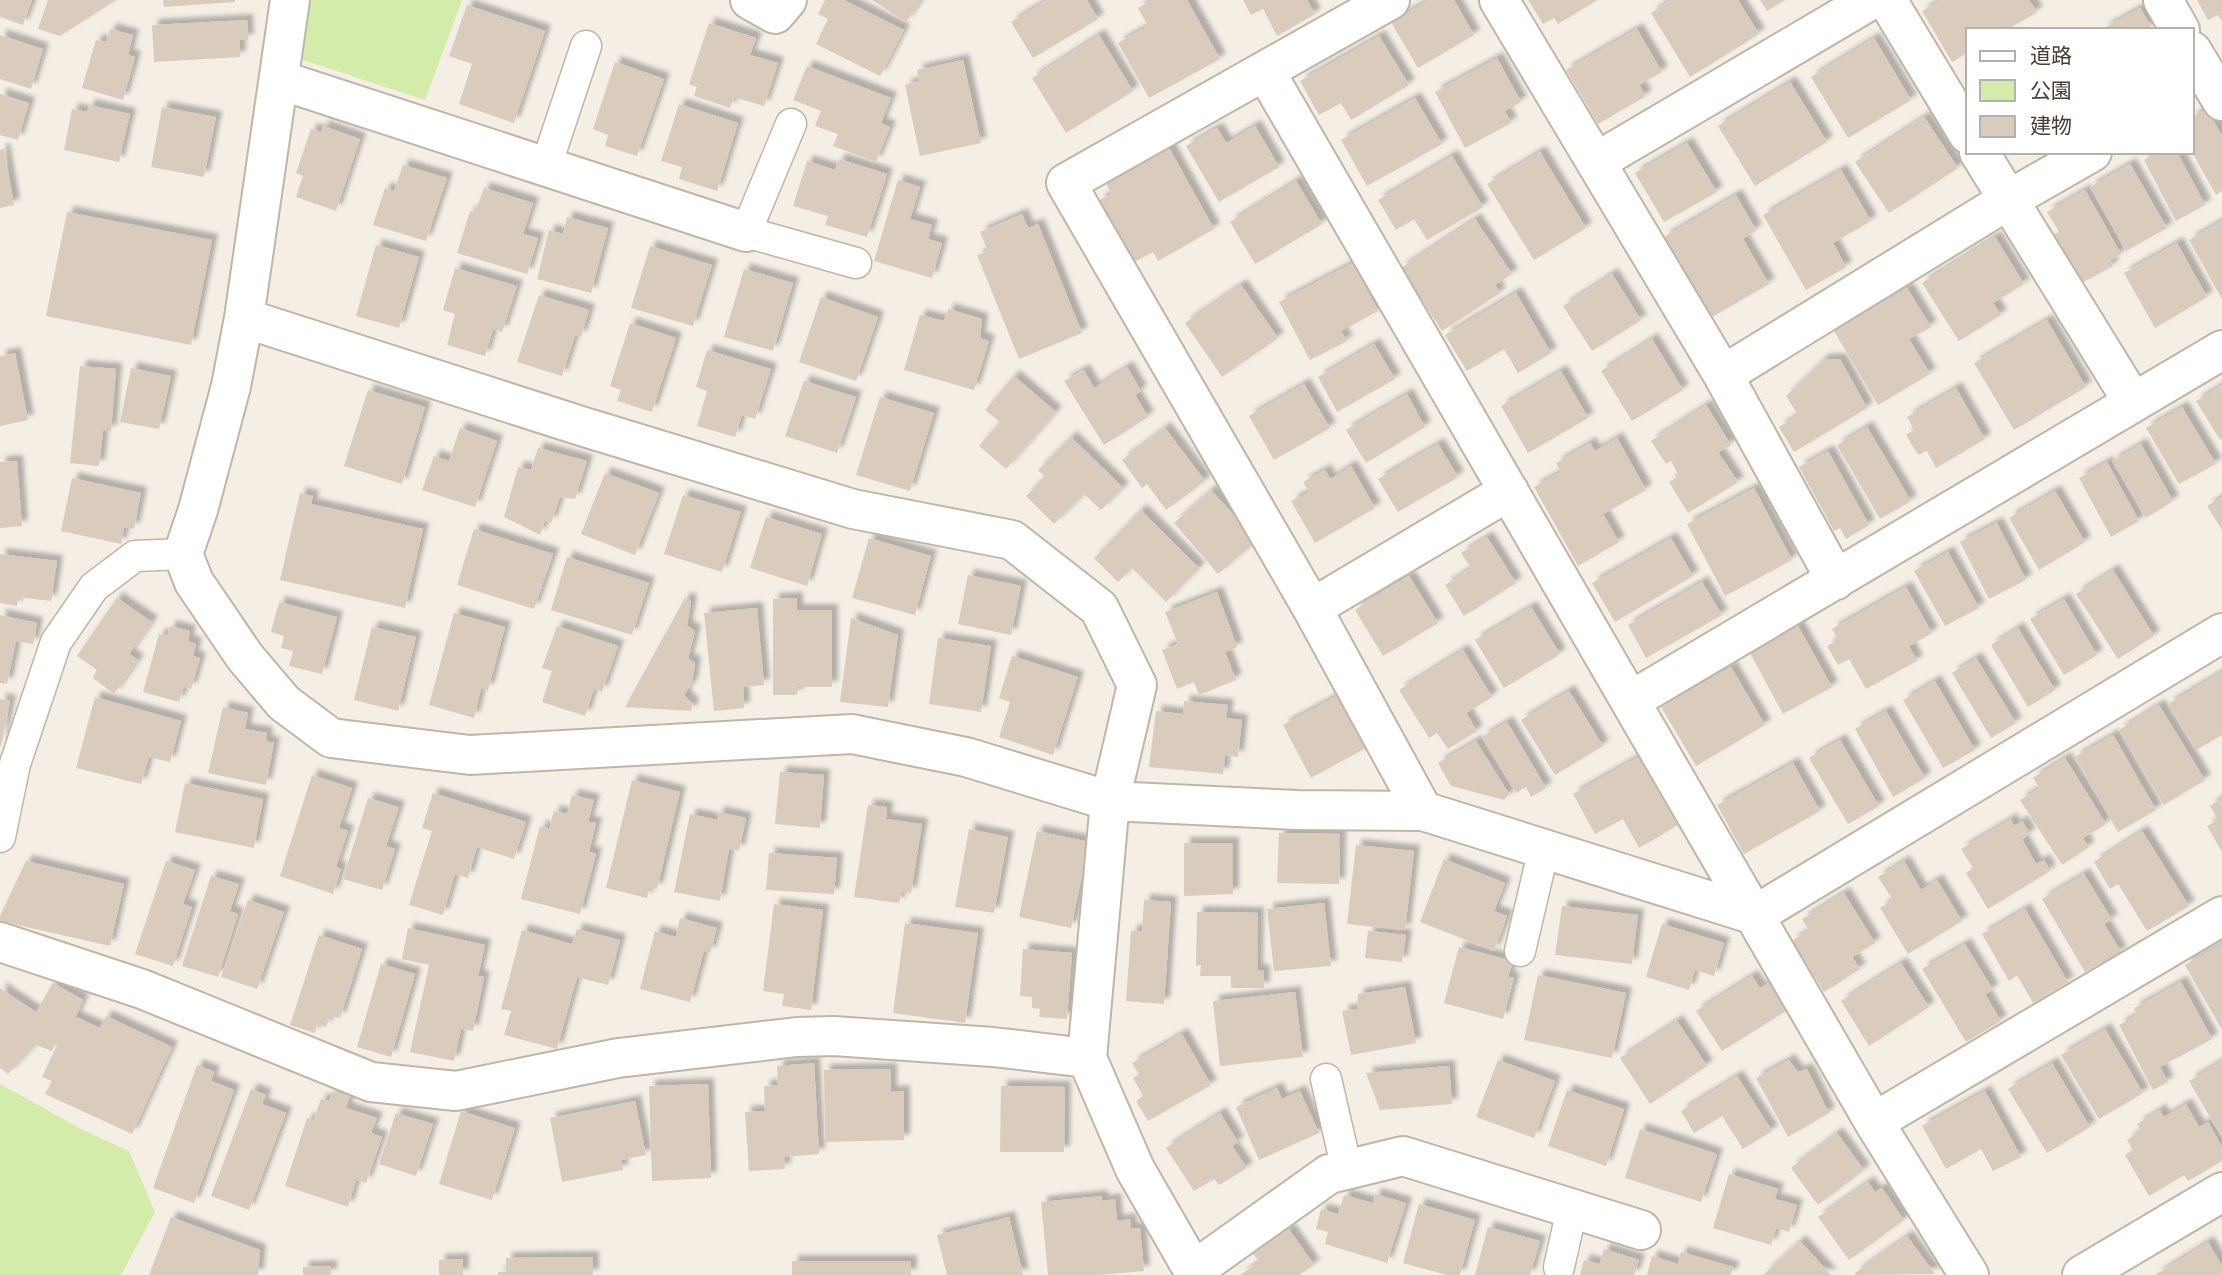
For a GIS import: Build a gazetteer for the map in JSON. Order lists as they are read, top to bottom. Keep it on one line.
{"legend":["道路","公園","建物"]}
